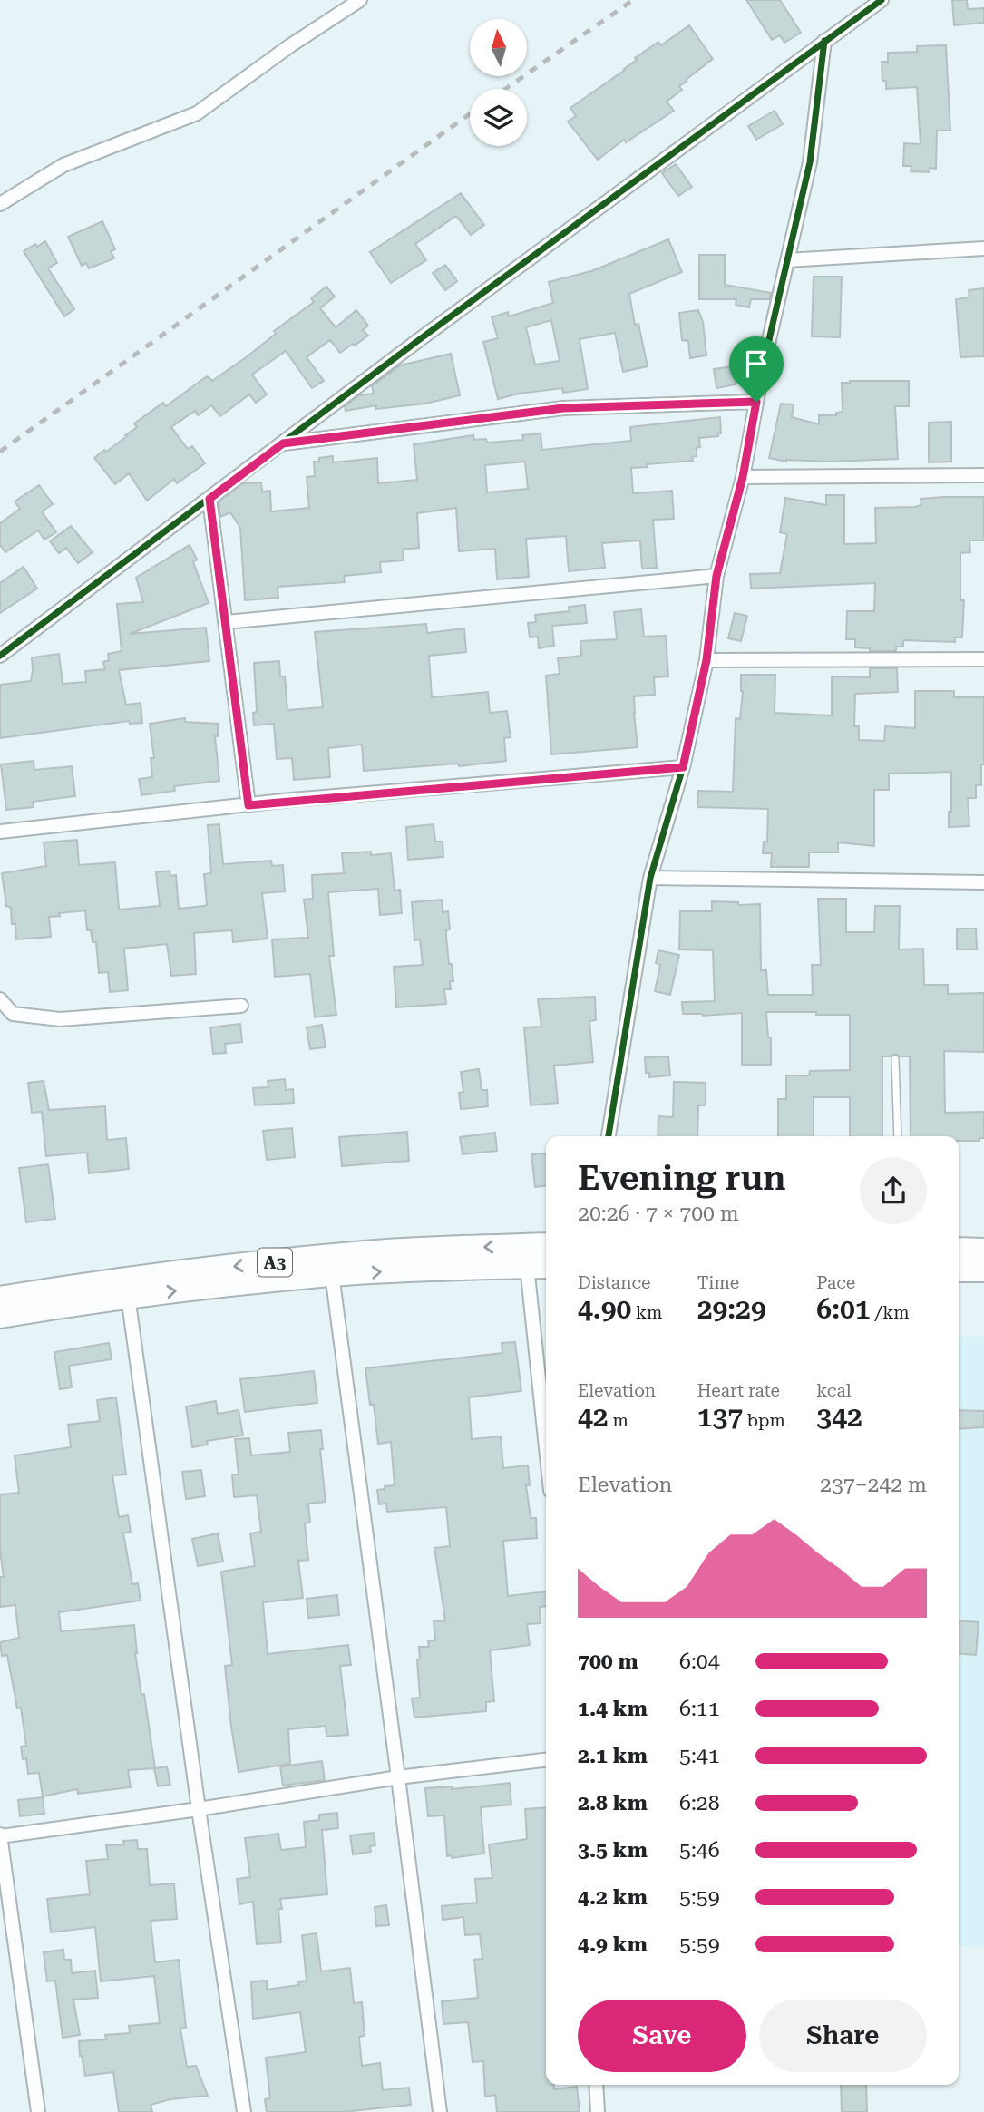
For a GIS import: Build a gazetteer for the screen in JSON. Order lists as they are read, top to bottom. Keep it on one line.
{"streets":{"highway":["A3"]},"north":"top","page":{"heading":["Evening run","20:26 · 7 × 700 m"],"stats":[["Distance","4.90 km"],["Time","29:29"],["Pace","6:01 /km"],["Elevation","42 m"],["Heart rate","137 bpm"],["kcal","342"]],"chart":["Elevation","237–242 m"],"list":[{"name":"700 m","note":"6:04"},{"name":"1.4 km","note":"6:11"},{"name":"2.1 km","note":"5:41"},{"name":"2.8 km","note":"6:28"},{"name":"3.5 km","note":"5:46"},{"name":"4.2 km","note":"5:59"},{"name":"4.9 km","note":"5:59"}],"buttons":["Save","Share"]}}
